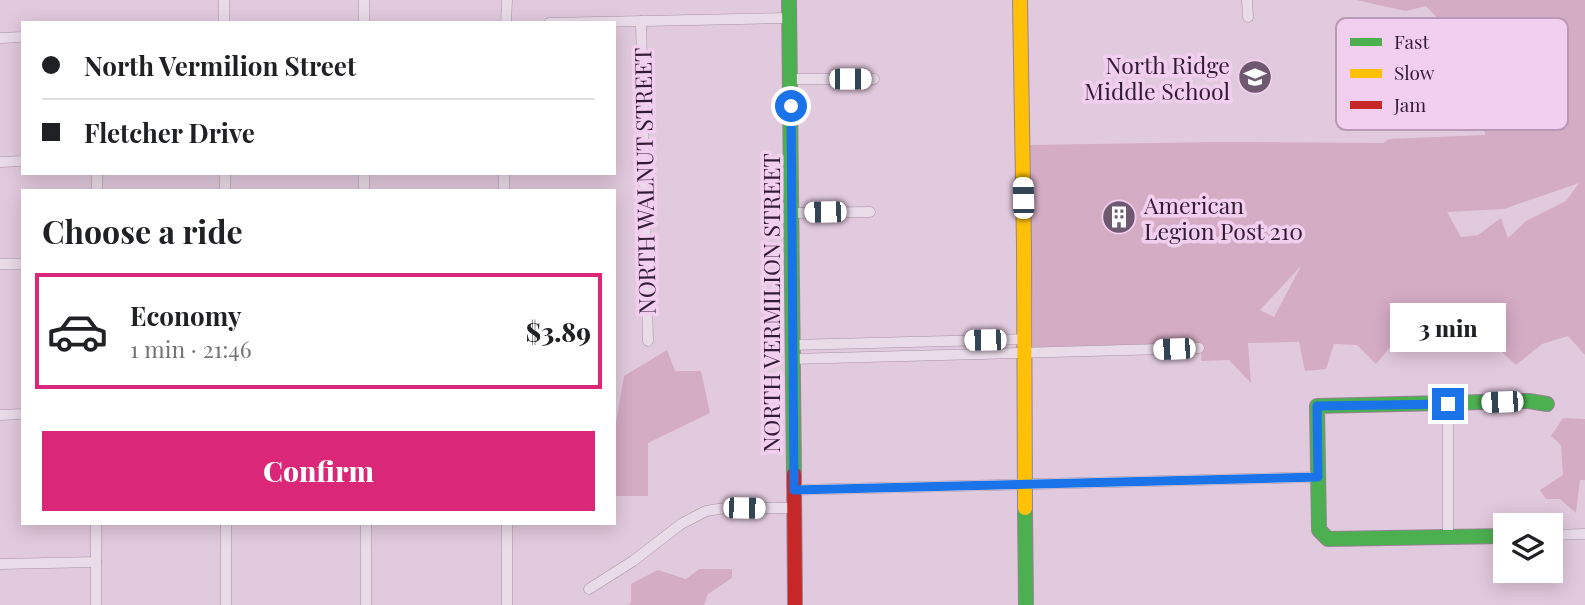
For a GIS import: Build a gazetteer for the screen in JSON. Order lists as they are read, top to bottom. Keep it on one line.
{"streets":{"street":["NORTH WALNUT STREET","NORTH VERMILION STREET"]},"places":{"school or university":["North Ridge Middle School"],"building":["American Legion Post 210"]},"legend":["Fast","Slow","Jam"],"page":{"banner":["North Vermilion Street","Fletcher Drive"],"heading":"Choose a ride","list":[{"name":"Economy","note":"1 min · 21:46","value":"$3.89"}],"bubble":"3 min","buttons":"Confirm"}}
